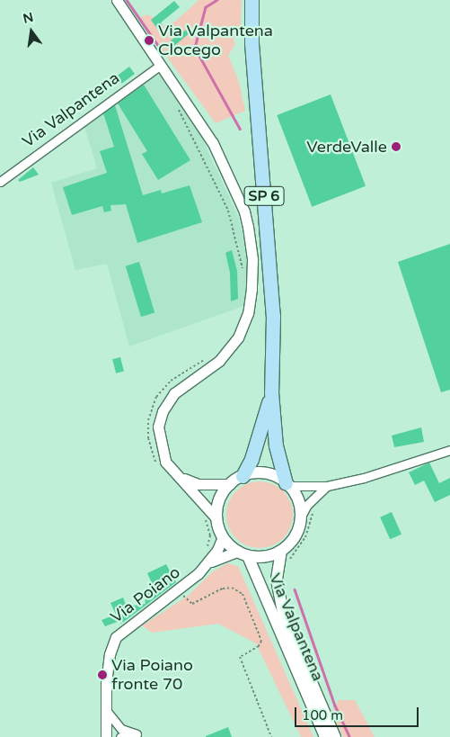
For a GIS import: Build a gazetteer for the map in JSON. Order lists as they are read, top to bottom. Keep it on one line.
{"streets":{"highway":["SP 6"],"main road":["Via Valpantena"],"street":["Via Poiano"]},"crossings":[["Via Valpantena","Via Poiano"]],"places":["Via Valpantena Clocego","VerdeValle","Via Poiano fronte 70"],"scale_bar":"100 m","north":"top"}
